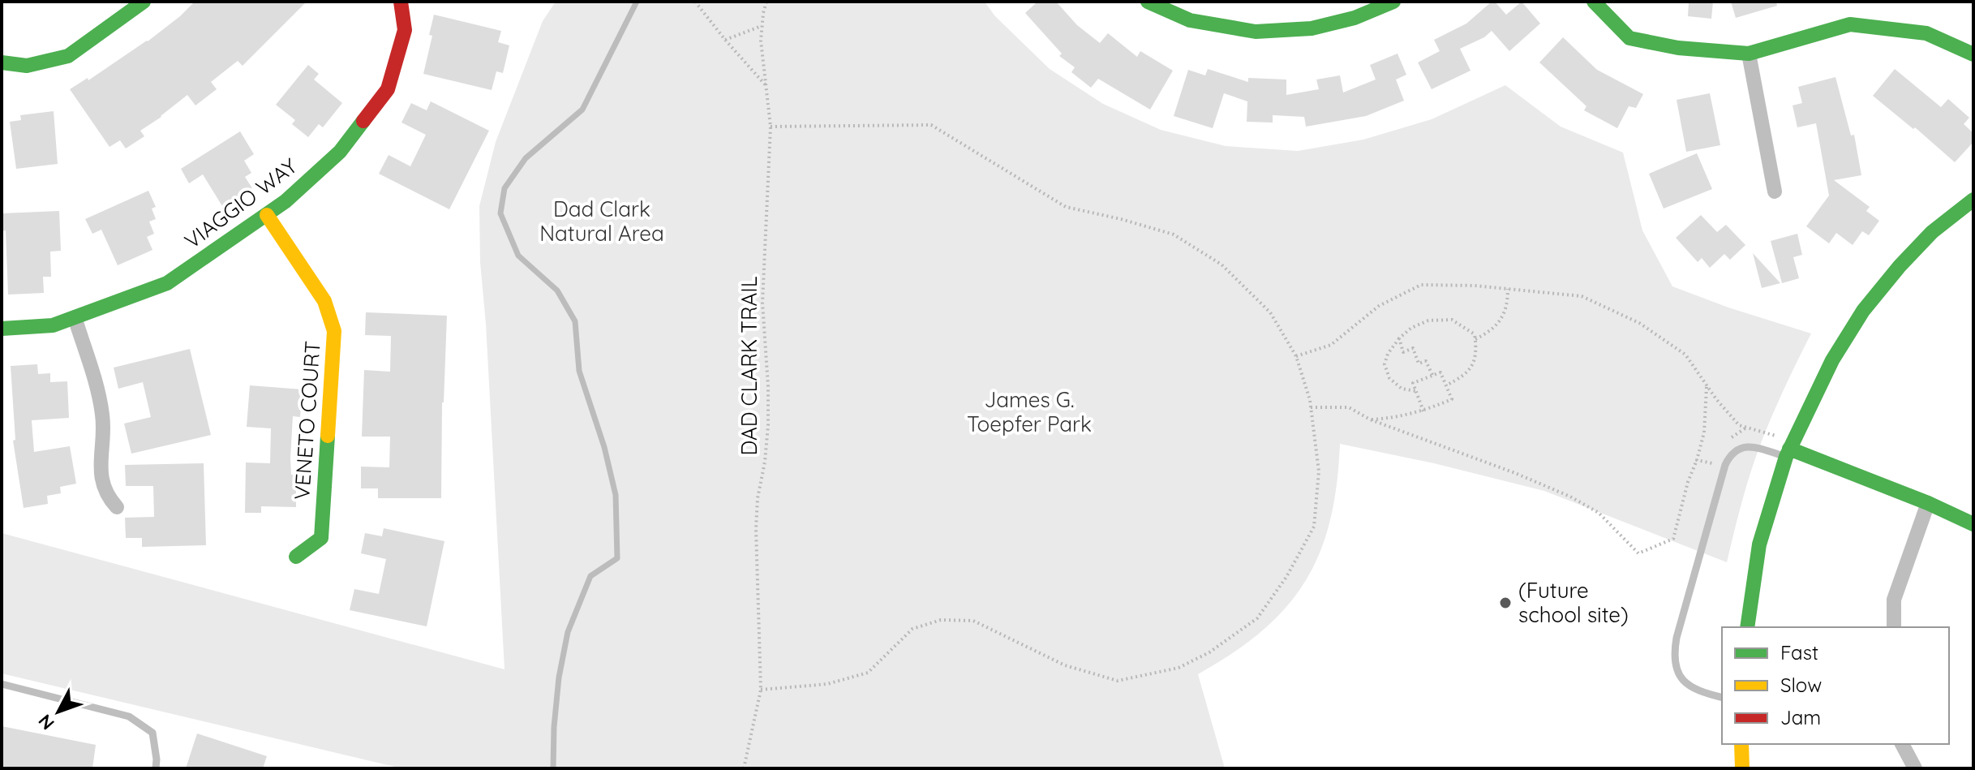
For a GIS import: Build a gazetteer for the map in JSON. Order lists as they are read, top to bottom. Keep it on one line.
{"streets":{"street":["VIAGGIO WAY","VENETO COURT"],"path":["DAD CLARK TRAIL"]},"crossings":[["VIAGGIO WAY","VENETO COURT"]],"parks":["Dad Clark Natural Area","James G. Toepfer Park"],"places":["(Future school site)"],"legend":["Fast","Slow","Jam"],"north":"bottom left"}
